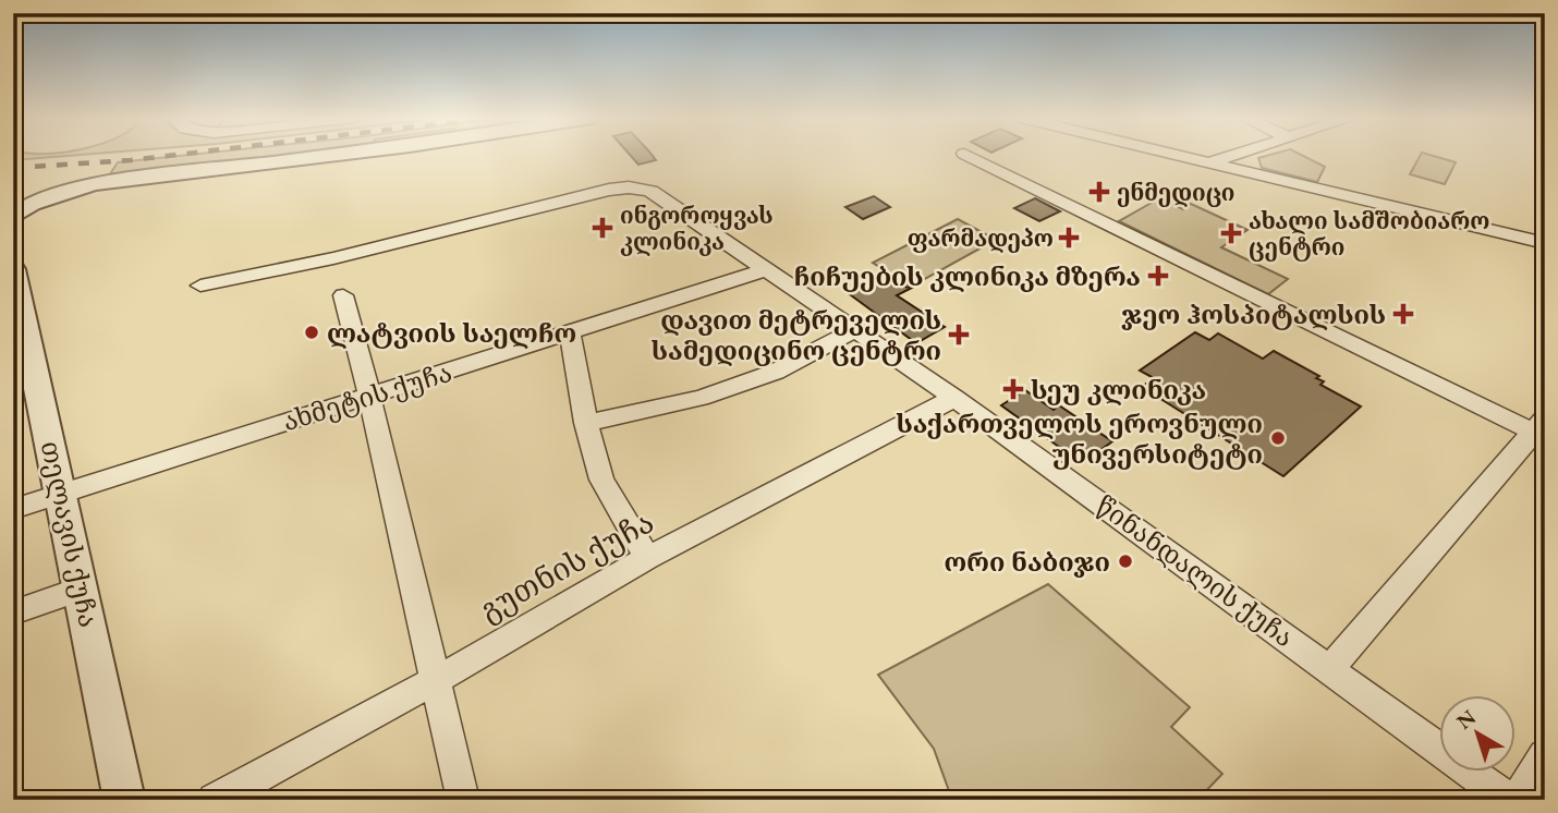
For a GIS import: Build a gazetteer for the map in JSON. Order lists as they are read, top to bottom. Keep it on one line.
{"streets":{"street":["ახმეტის ქუჩა","თელავის ქუჩა","გუთნის ქუჩა","წინანდალის ქუჩა"]},"crossings":[["ახმეტის ქუჩა","თელავის ქუჩა"],["ახმეტის ქუჩა","წინანდალის ქუჩა"],["გუთნის ქუჩა","წინანდალის ქუჩა"]],"places":{"health":["ენმედიცი","ინგოროყვას კლინიკა","ახალი სამშობიარო ცენტრი","ფარმადეპო","ჩიჩუების კლინიკა მზერა","ჯეო ჰოსპიტალსის","დავით მეტრეველის სამედიცინო ცენტრი","სეუ კლინიკა"],"other":["ლატვიის საელჩო","საქართველოს ეროვნული უნივერსიტეტი","ორი ნაბიჯი"]},"north":"top left"}
